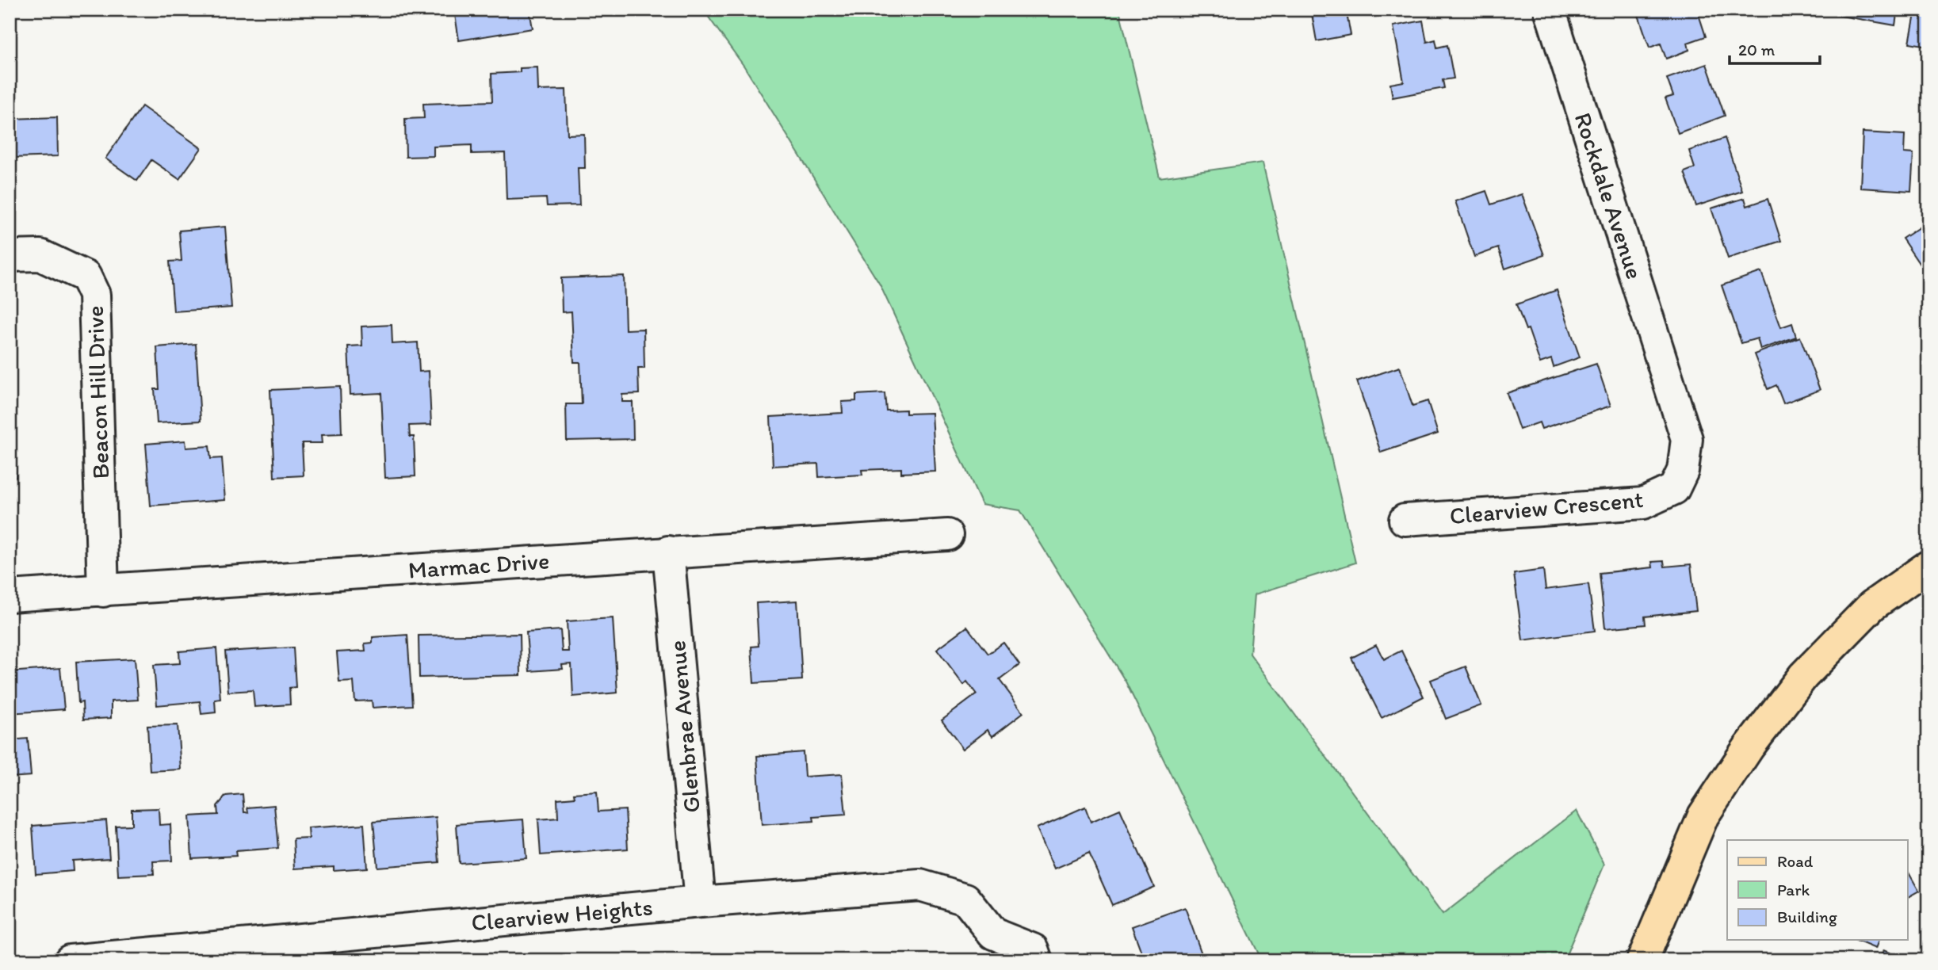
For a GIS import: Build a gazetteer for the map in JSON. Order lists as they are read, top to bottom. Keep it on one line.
{"streets":{"street":["Rockdale Avenue","Beacon Hill Drive","Clearview Crescent","Marmac Drive","Glenbrae Avenue","Clearview Heights"]},"crossings":[["Rockdale Avenue","Clearview Crescent"],["Beacon Hill Drive","Marmac Drive"],["Marmac Drive","Glenbrae Avenue"],["Glenbrae Avenue","Clearview Heights"]],"legend":["Road","Park","Building"],"scale_bar":"20 m"}
